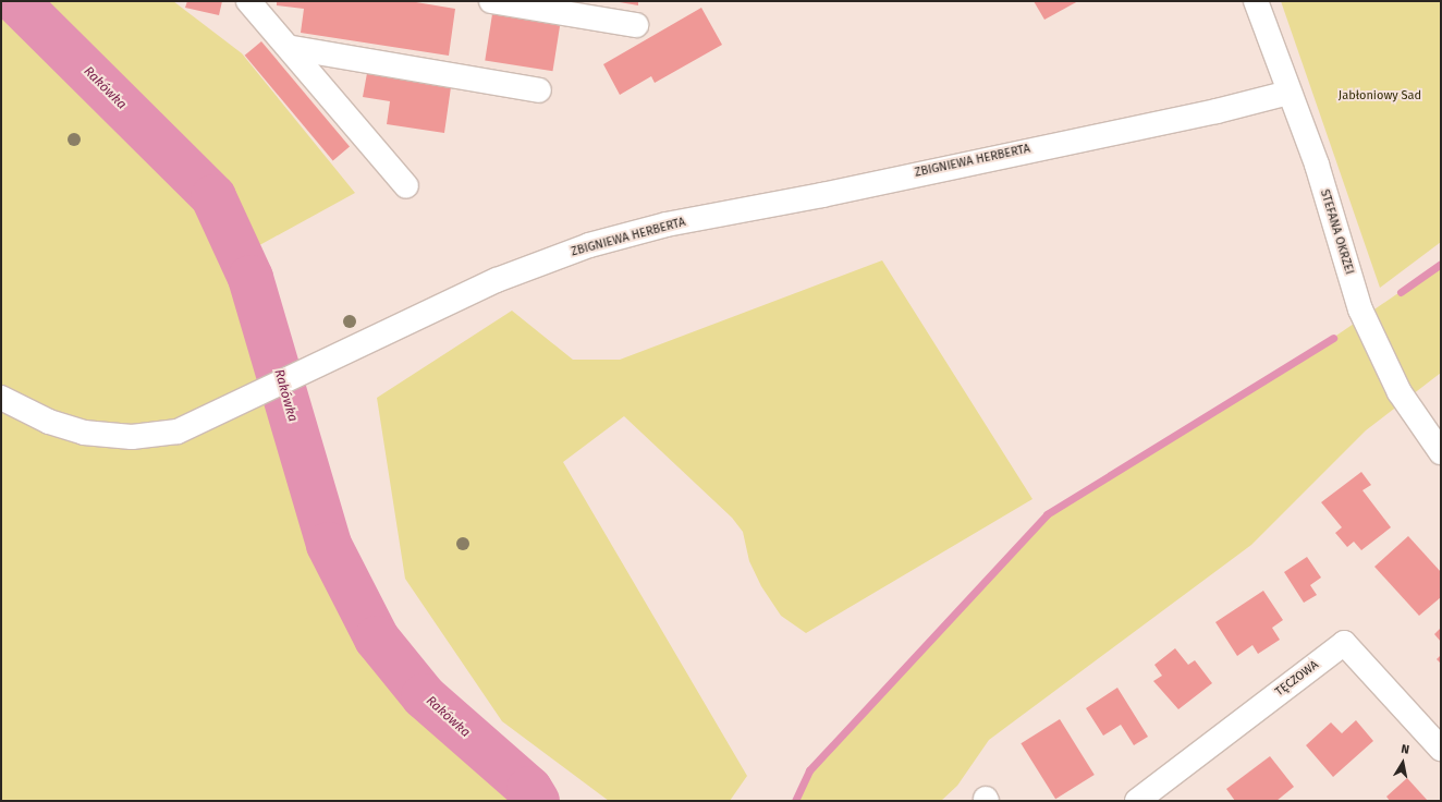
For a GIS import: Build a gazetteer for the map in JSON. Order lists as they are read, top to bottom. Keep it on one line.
{"streets":{"street":["ZBIGNIEWA HERBERTA","STEFANA OKRZEI","TĘCZOWA"]},"crossings":[["ZBIGNIEWA HERBERTA","STEFANA OKRZEI"]],"water":["Rakówka"],"parks":["Jabłoniowy Sad"],"north":"top"}
